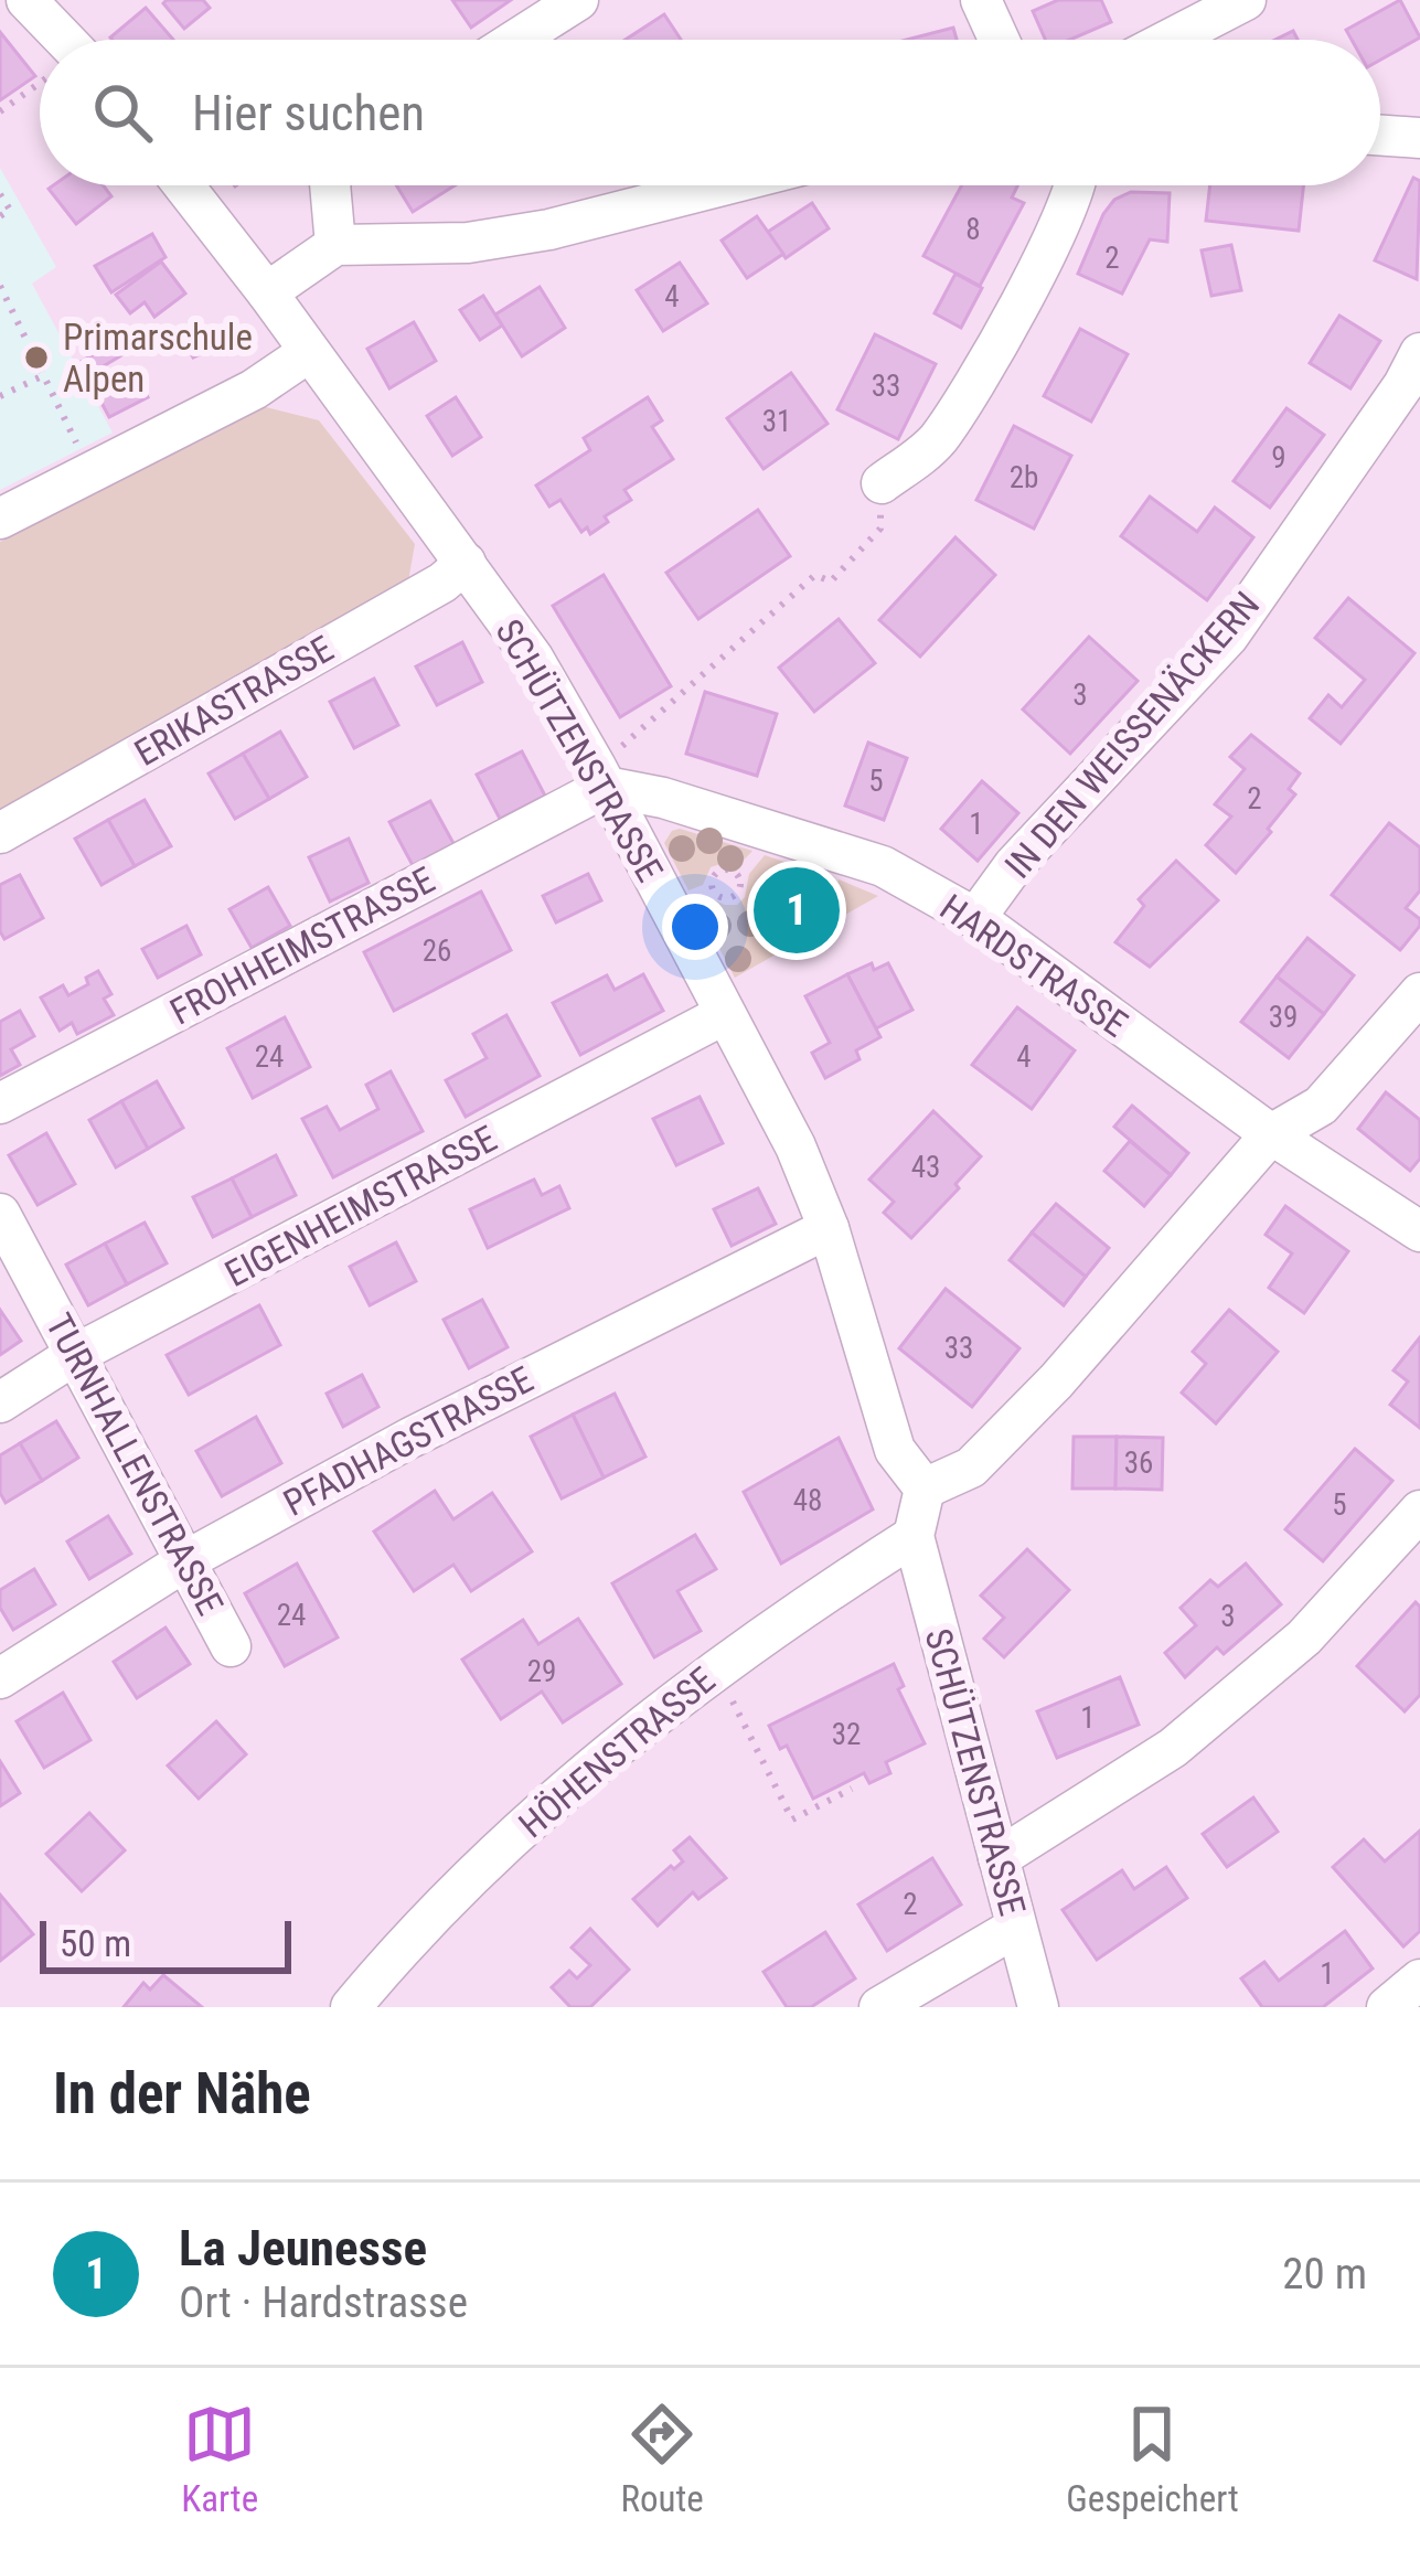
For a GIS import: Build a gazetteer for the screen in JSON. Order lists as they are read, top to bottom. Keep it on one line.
{"streets":{"street":["ERIKASTRASSE","IN DEN WEISSENÄCKERN","SCHÜTZENSTRASSE","FROHHEIMSTRASSE","HARDSTRASSE","EIGENHEIMSTRASSE","PFADHAGSTRASSE","TURNHALLENSTRASSE","HÖHENSTRASSE"]},"crossings":[["ERIKASTRASSE","SCHÜTZENSTRASSE"],["IN DEN WEISSENÄCKERN","HARDSTRASSE"],["SCHÜTZENSTRASSE","FROHHEIMSTRASSE"],["SCHÜTZENSTRASSE","HARDSTRASSE"],["SCHÜTZENSTRASSE","EIGENHEIMSTRASSE"],["SCHÜTZENSTRASSE","PFADHAGSTRASSE"],["SCHÜTZENSTRASSE","HÖHENSTRASSE"],["FROHHEIMSTRASSE","HARDSTRASSE"],["EIGENHEIMSTRASSE","TURNHALLENSTRASSE"],["PFADHAGSTRASSE","TURNHALLENSTRASSE"]],"places":["Primarschule Alpen"],"house_numbers":["8","2","4","33","31","9","2b","3","5","2","1","26","39","24","4","43","33","36","48","5","24","3","29","1","32","2","1"],"scale_bar":"50 m","page":{"search":"Hier suchen","pins":"1","scale":"50 m","heading":"In der Nähe","list":[{"mark":"1","name":"La Jeunesse","note":"Ort · Hardstrasse","value":"20 m"}],"nav":["Karte","Route","Gespeichert"]}}
